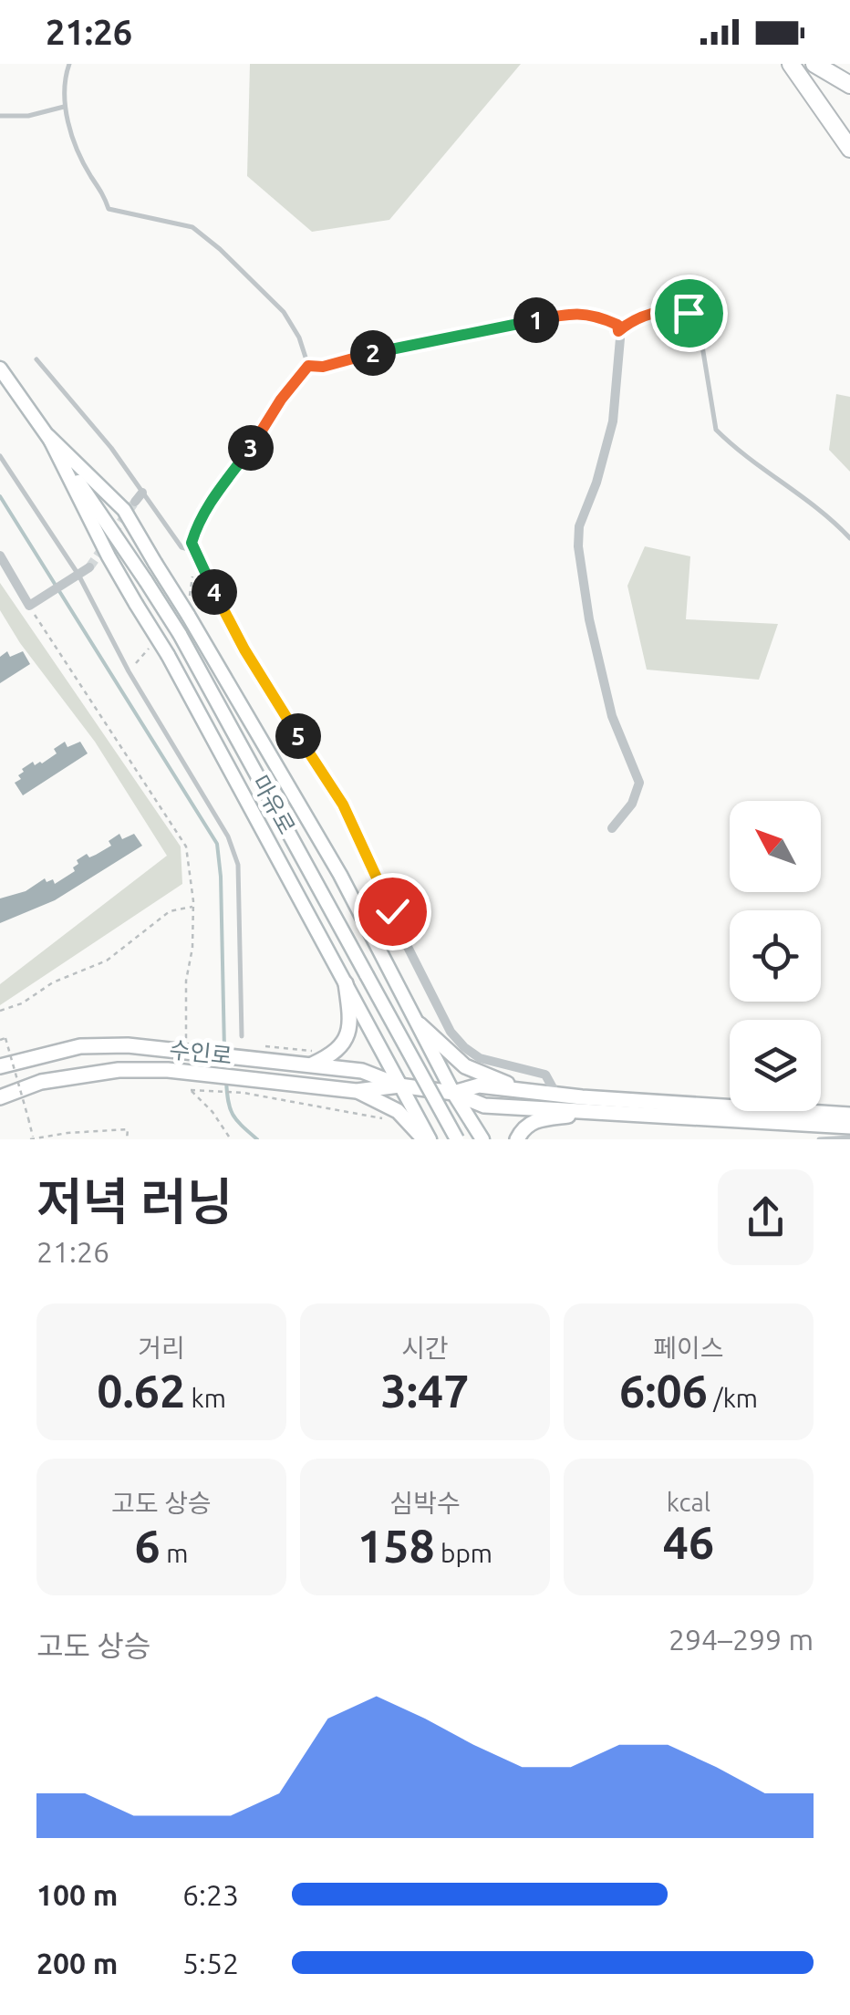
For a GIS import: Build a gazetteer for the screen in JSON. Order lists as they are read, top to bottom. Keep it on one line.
{"streets":{"main road":["마유로","수인로"]},"north":"top left","page":{"status":"21:26","pins":["1","2","3","4","5"],"heading":["저녁 러닝","21:26"],"stats":[["거리","0.62 km"],["시간","3:47"],["페이스","6:06 /km"],["고도 상승","6 m"],["심박수","158 bpm"],["kcal","46"]],"chart":["고도 상승","294–299 m"],"list":[{"name":"100 m","note":"6:23"},{"name":"200 m","note":"5:52"}]}}
